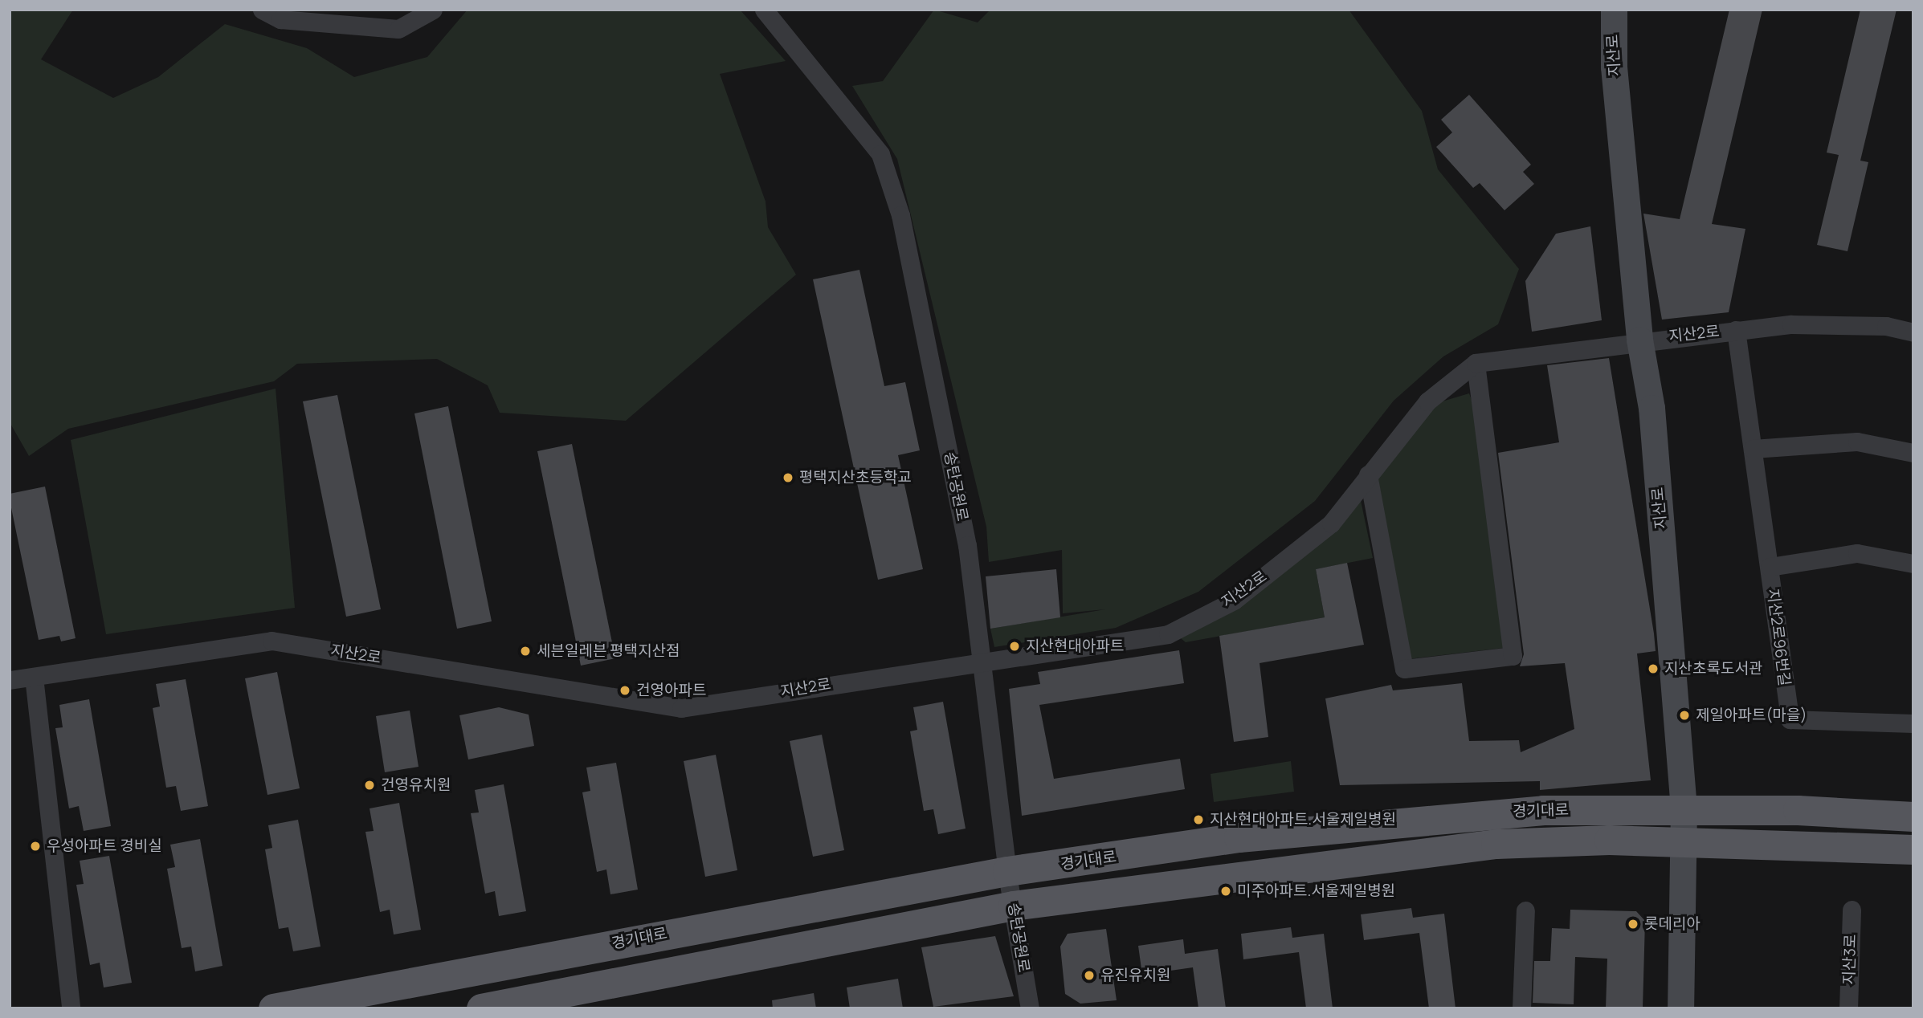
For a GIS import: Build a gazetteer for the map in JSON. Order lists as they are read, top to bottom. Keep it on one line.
{"streets":{"main road":["지산로","경기대로"],"street":["지산2로","송탄공원로","지산2로96번길","지산3로"]},"crossings":[["지산로","지산2로"],["지산로","경기대로"],["지산2로","송탄공원로"],["지산2로","지산2로96번길"],["송탄공원로","경기대로"]],"places":["평택지산초등학교","지산현대아파트","세븐일레븐 평택지산점","지산초록도서관","건영아파트","제일아파트(마을)","건영유치원","지산현대아파트.서울제일병원","우성아파트 경비실","미주아파트.서울제일병원","롯데리아","유진유치원"]}
